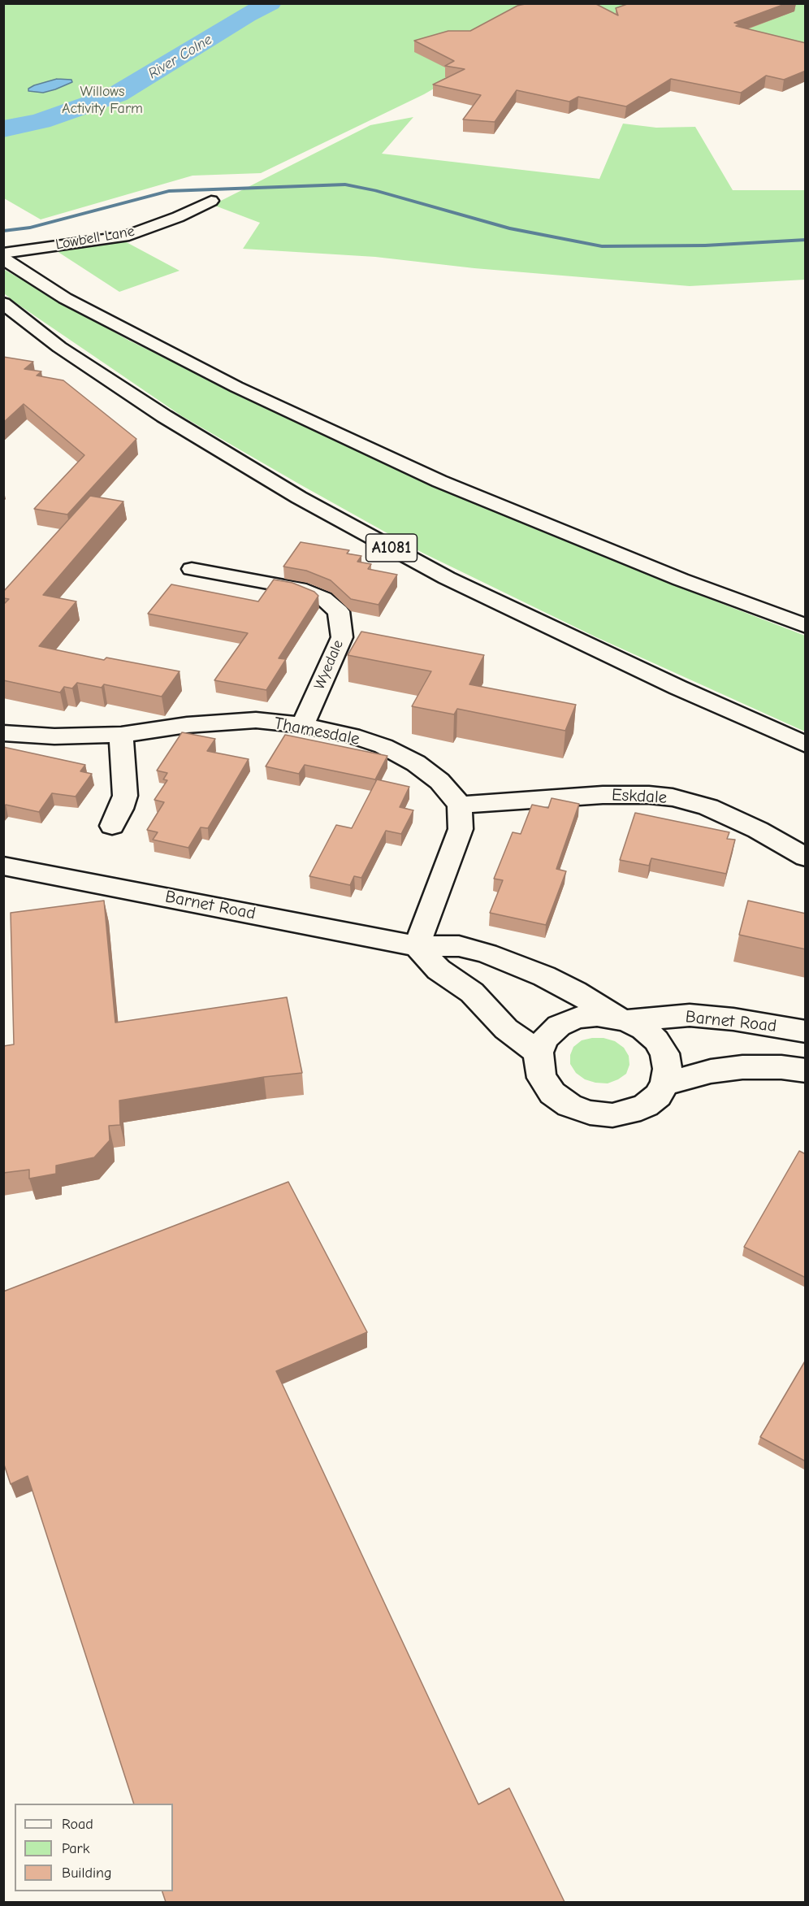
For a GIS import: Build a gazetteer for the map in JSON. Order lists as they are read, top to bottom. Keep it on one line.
{"streets":{"street":["Lowbell Lane","A1081","Wyedale","Thamesdale","Eskdale","Barnet Road"]},"crossings":[["Wyedale","Thamesdale"],["Thamesdale","Eskdale"]],"water":["River Colne"],"parks":["Willows Activity Farm"],"legend":["Road","Park","Building"]}
